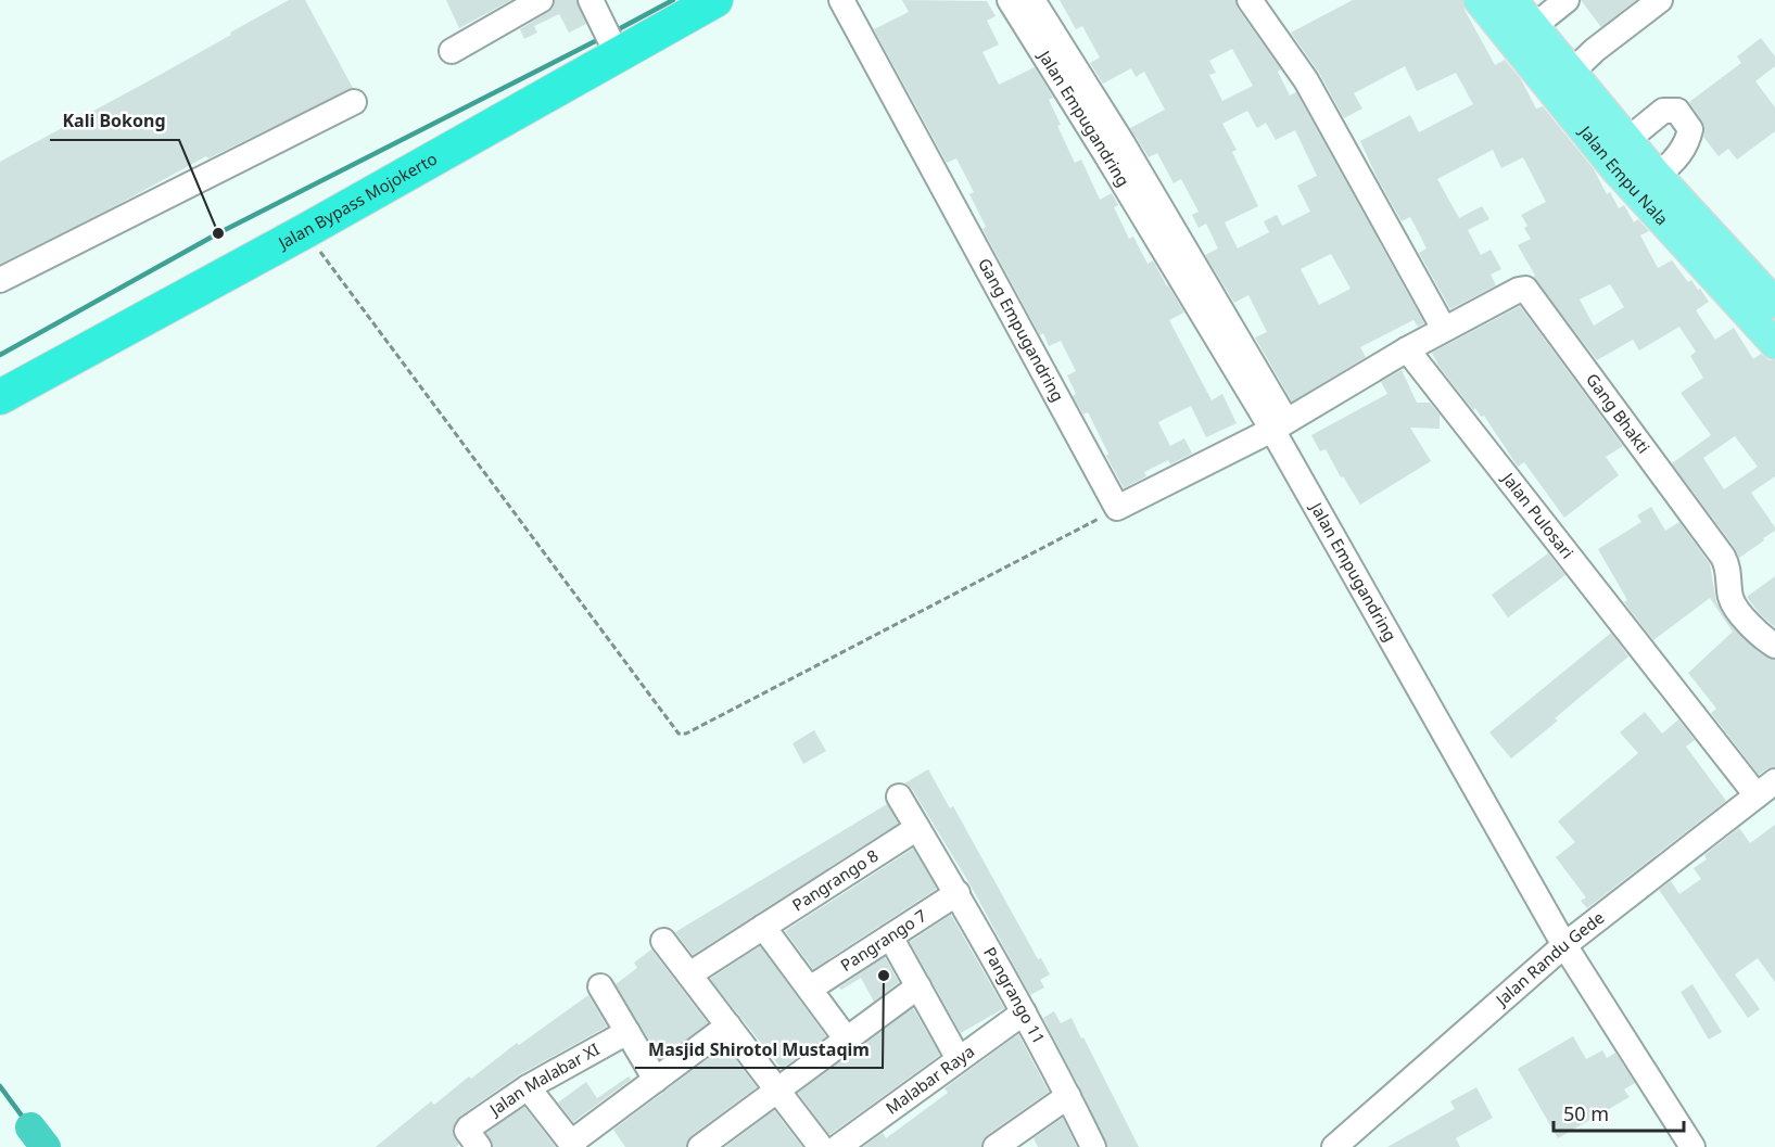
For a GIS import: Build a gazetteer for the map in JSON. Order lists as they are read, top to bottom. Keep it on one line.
{"streets":{"highway":["Jalan Bypass Mojokerto"],"main road":["Jalan Empu Nala"],"street":["Jalan Empugandring","Gang Empugandring","Gang Bhakti","Jalan Pulosari","Pangrango 8","Pangrango 7","Jalan Randu Gede","Pangrango 11","Malabar Raya","Jalan Malabar XI"]},"crossings":[["Jalan Empugandring","Jalan Randu Gede"],["Gang Bhakti","Jalan Pulosari"],["Jalan Pulosari","Jalan Randu Gede"],["Pangrango 7","Pangrango 11"],["Pangrango 11","Malabar Raya"]],"places":["Kali Bokong","Masjid Shirotol Mustaqim"],"scale_bar":"50 m"}
